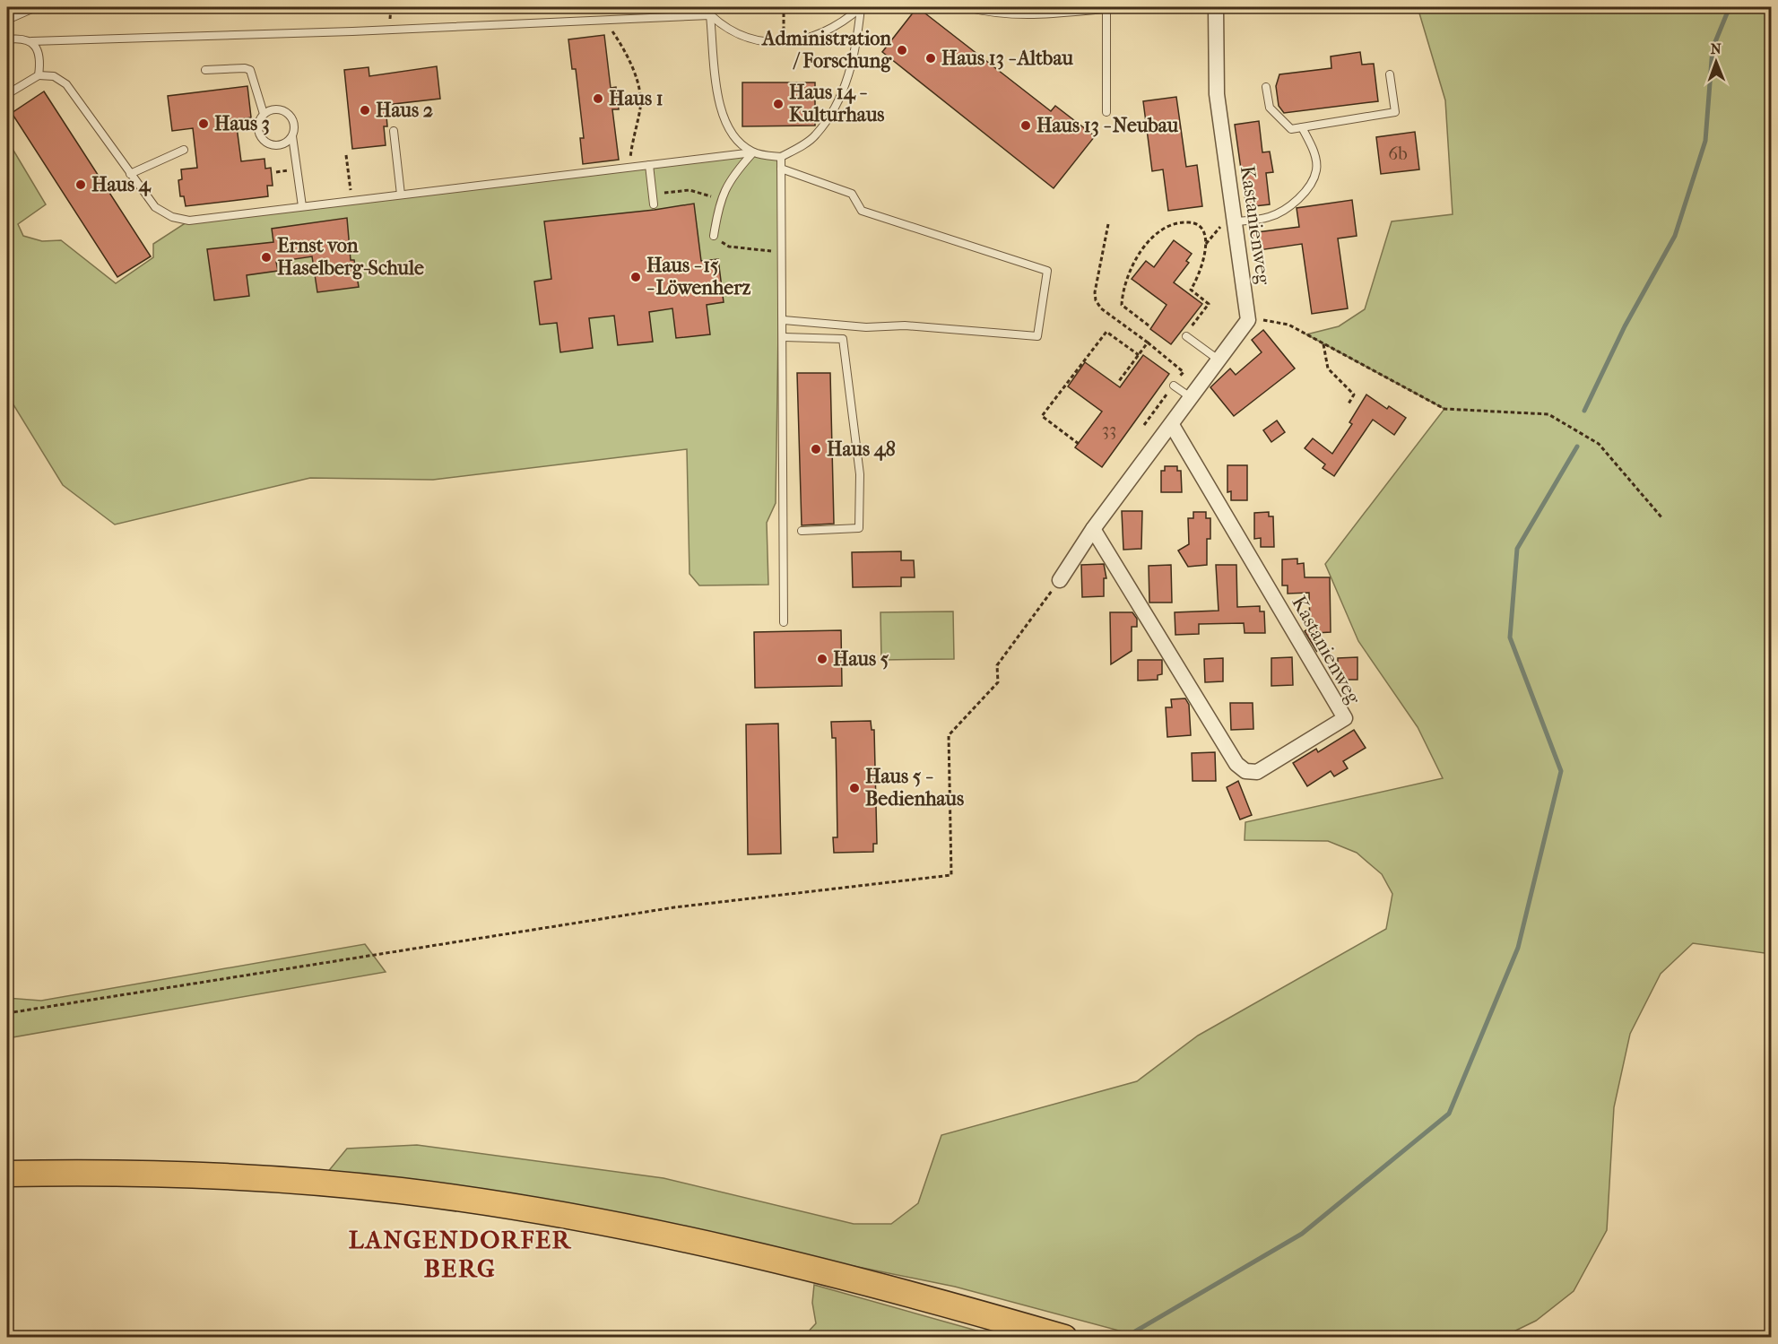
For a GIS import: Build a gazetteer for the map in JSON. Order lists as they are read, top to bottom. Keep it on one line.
{"streets":{"street":["Kastanienweg"]},"districts":["LANGENDORFER BERG"],"places":["Administration / Forschung","Haus 13 - Altbau","Haus 1","Haus 14 - Kulturhaus","Haus 2","Haus 3","Haus 13 - Neubau","Haus 4","Ernst von Haselberg-Schule","Haus - 15 - Löwenherz","Haus 48","Haus 5","Haus 5 - Bedienhaus"],"house_numbers":["6b","33"],"north":"top"}
